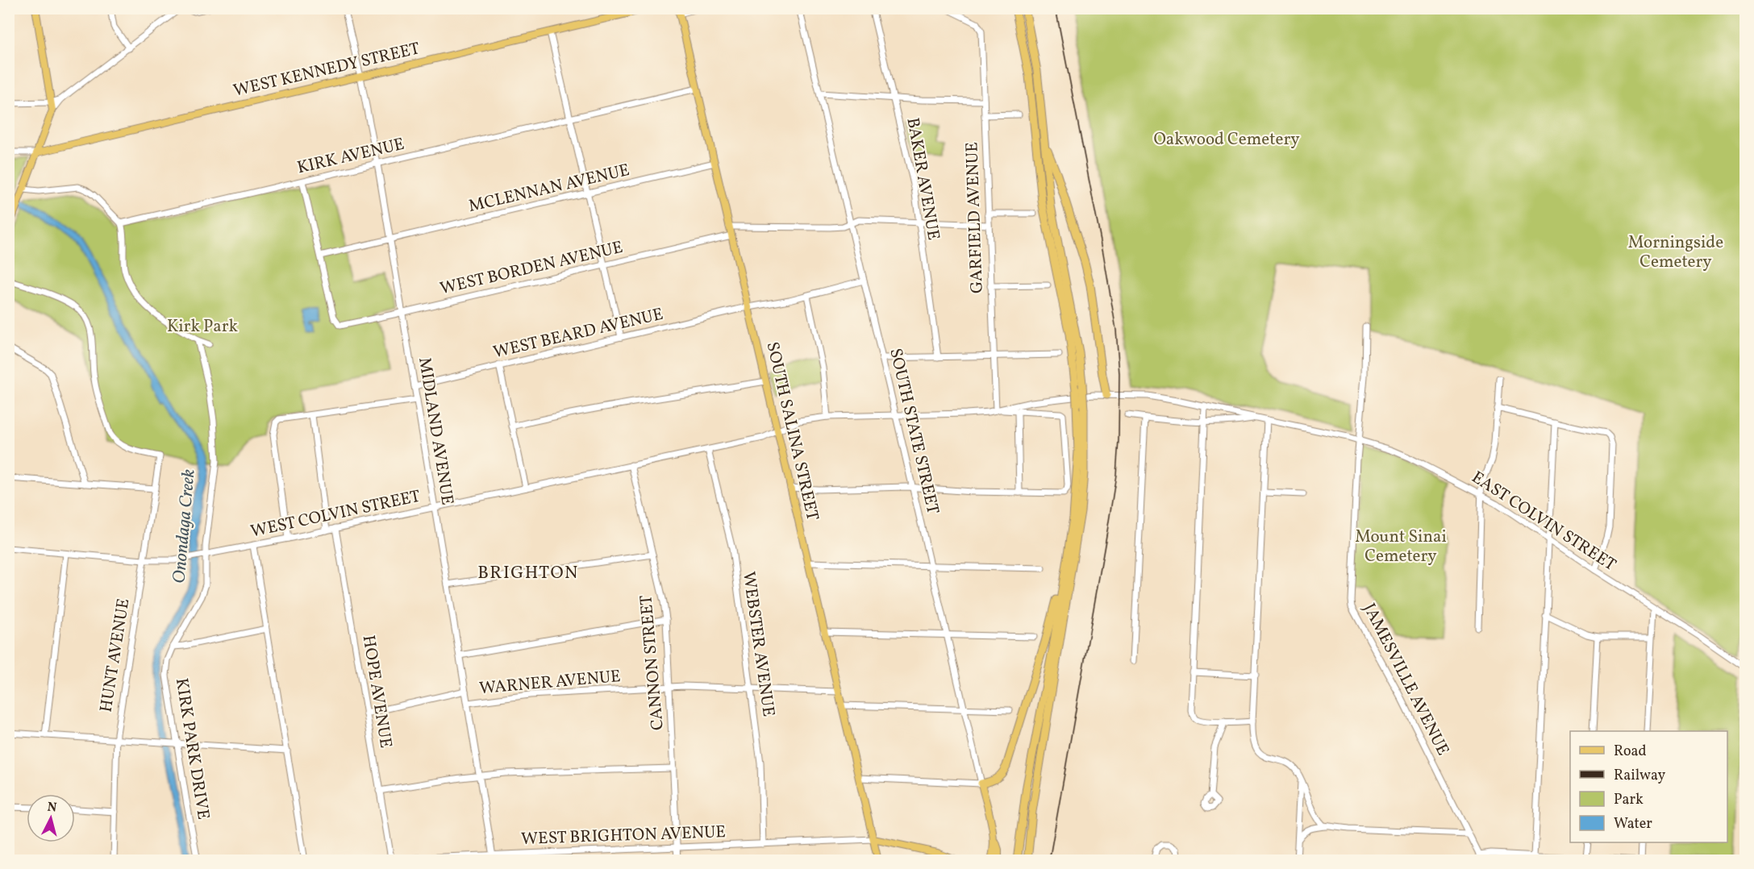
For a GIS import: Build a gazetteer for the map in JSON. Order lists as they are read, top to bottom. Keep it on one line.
{"streets":{"main road":["WEST KENNEDY STREET","SOUTH SALINA STREET","SOUTH STATE STREET"],"street":["KIRK AVENUE","BAKER AVENUE","MCLENNAN AVENUE","GARFIELD AVENUE","WEST BORDEN AVENUE","WEST BEARD AVENUE","MIDLAND AVENUE","WEST COLVIN STREET","EAST COLVIN STREET","WEBSTER AVENUE","HUNT AVENUE","CANNON STREET","JAMESVILLE AVENUE","WARNER AVENUE","HOPE AVENUE","KIRK PARK DRIVE","WEST BRIGHTON AVENUE"]},"crossings":[["WEST KENNEDY STREET","MIDLAND AVENUE"],["KIRK AVENUE","MIDLAND AVENUE"],["KIRK AVENUE","SOUTH SALINA STREET"],["MCLENNAN AVENUE","WEST BORDEN AVENUE"],["MCLENNAN AVENUE","MIDLAND AVENUE"],["MCLENNAN AVENUE","SOUTH SALINA STREET"],["GARFIELD AVENUE","EAST COLVIN STREET"],["WEST BORDEN AVENUE","MIDLAND AVENUE"],["WEST BORDEN AVENUE","SOUTH SALINA STREET"],["WEST BEARD AVENUE","MIDLAND AVENUE"],["WEST BEARD AVENUE","SOUTH SALINA STREET"],["WEST BEARD AVENUE","SOUTH STATE STREET"],["MIDLAND AVENUE","WEST COLVIN STREET"],["MIDLAND AVENUE","WARNER AVENUE"],["MIDLAND AVENUE","WEST BRIGHTON AVENUE"],["SOUTH SALINA STREET","WEST COLVIN STREET"],["SOUTH SALINA STREET","EAST COLVIN STREET"],["SOUTH SALINA STREET","WARNER AVENUE"],["SOUTH SALINA STREET","WEST BRIGHTON AVENUE"],["SOUTH STATE STREET","EAST COLVIN STREET"],["WEST COLVIN STREET","EAST COLVIN STREET"],["WEST COLVIN STREET","WEBSTER AVENUE"],["WEST COLVIN STREET","HUNT AVENUE"],["WEST COLVIN STREET","CANNON STREET"],["WEST COLVIN STREET","HOPE AVENUE"],["WEST COLVIN STREET","KIRK PARK DRIVE"],["EAST COLVIN STREET","JAMESVILLE AVENUE"],["WEBSTER AVENUE","WARNER AVENUE"],["WEBSTER AVENUE","WEST BRIGHTON AVENUE"],["CANNON STREET","WARNER AVENUE"],["CANNON STREET","WEST BRIGHTON AVENUE"],["WARNER AVENUE","HOPE AVENUE"],["HOPE AVENUE","WEST BRIGHTON AVENUE"]],"districts":["BRIGHTON"],"water":["Onondaga Creek"],"parks":["Oakwood Cemetery","Morningside Cemetery","Kirk Park","Mount Sinai Cemetery"],"legend":["Road","Railway","Park","Water"],"north":"top"}
